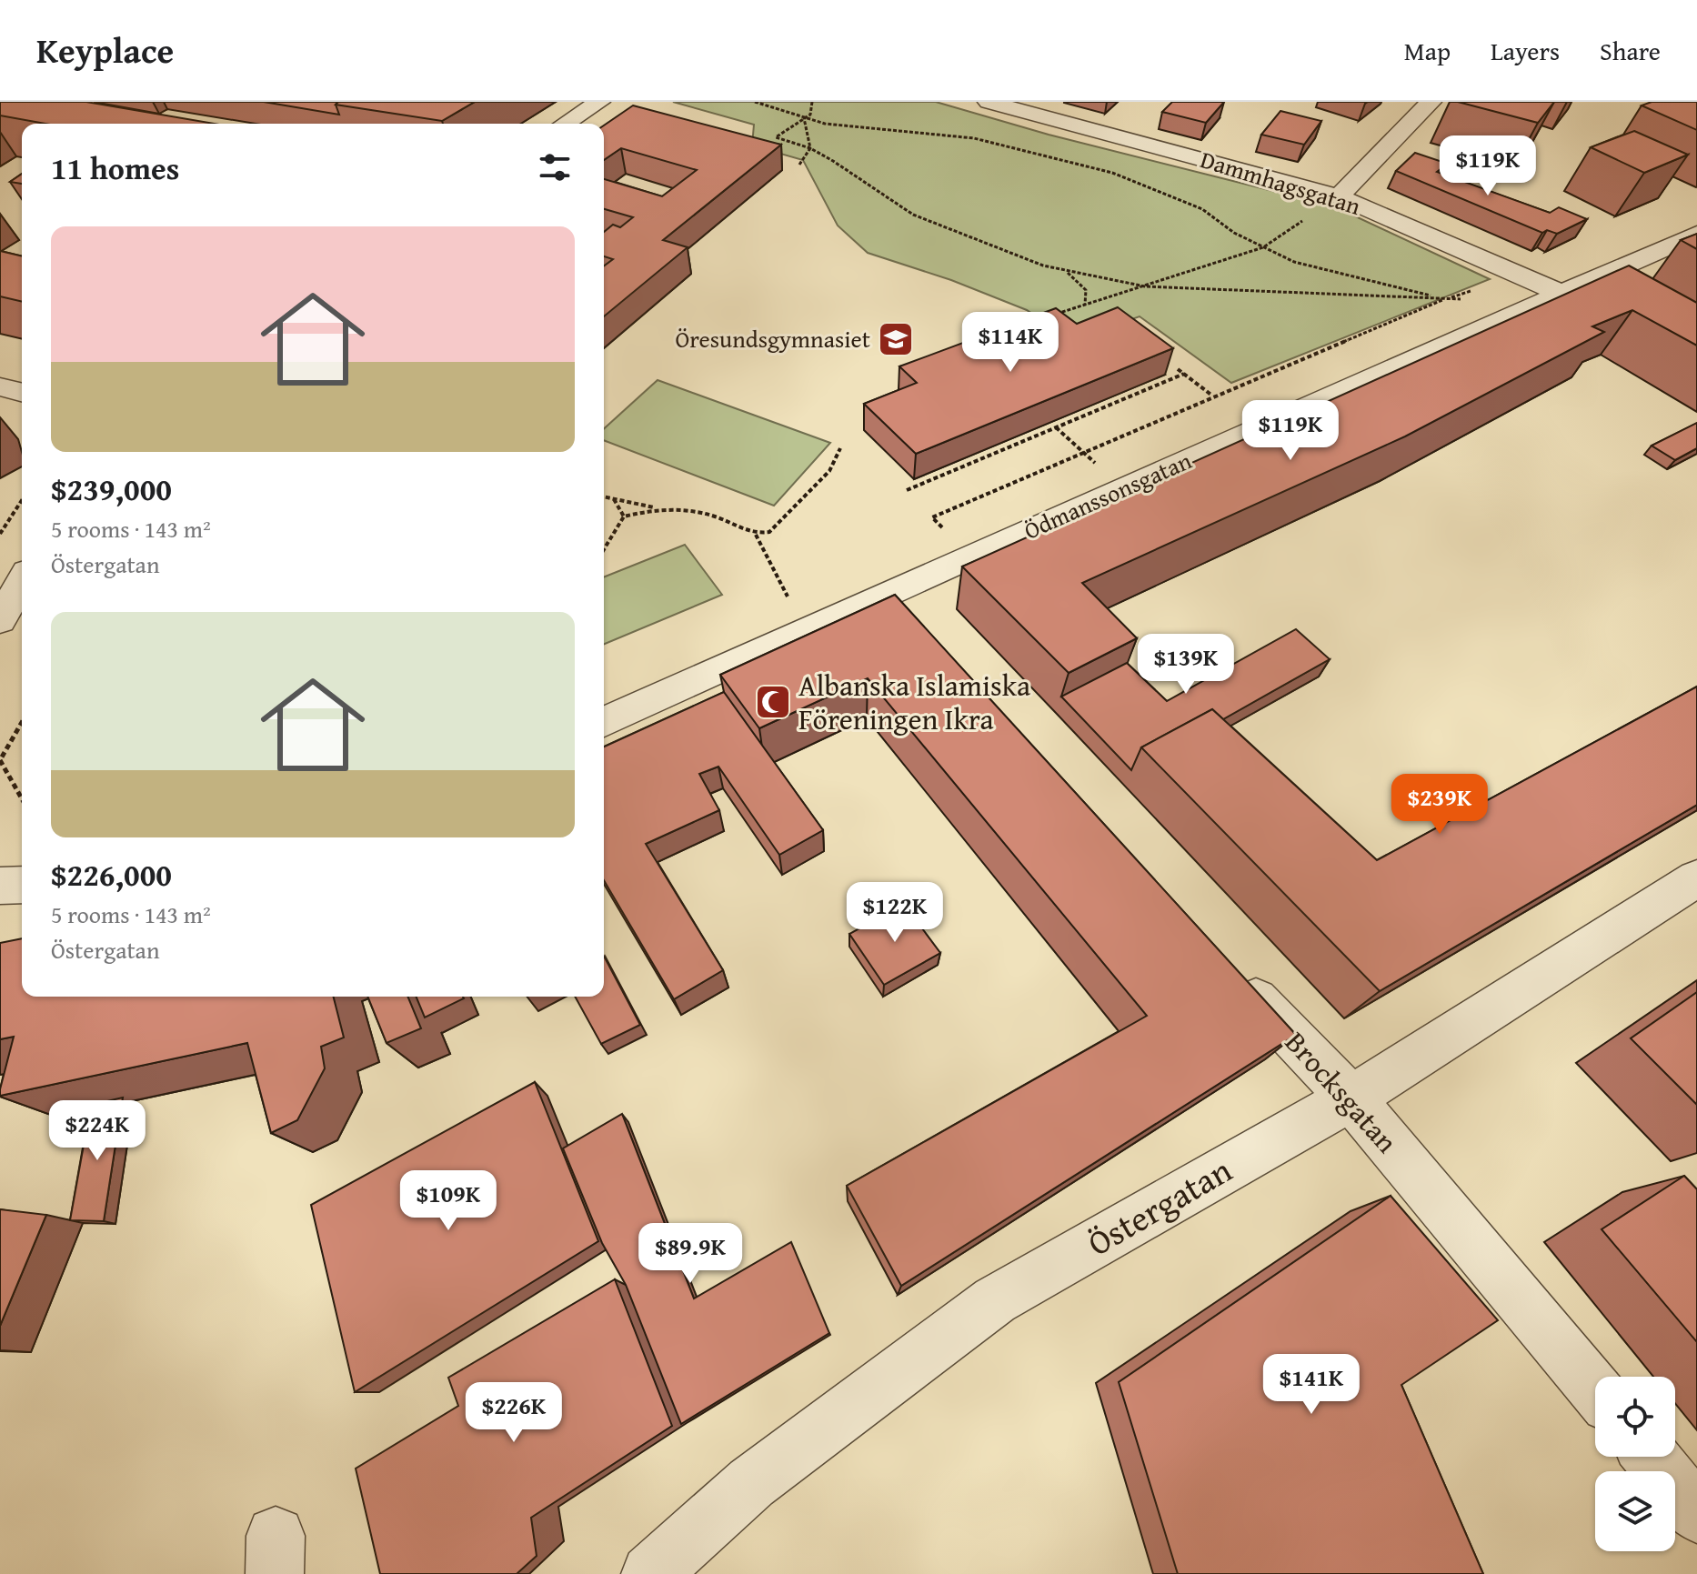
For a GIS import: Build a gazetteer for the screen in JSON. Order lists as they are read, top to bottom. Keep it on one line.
{"streets":{"street":["Dammhagsgatan","Ödmanssonsgatan","Brocksgatan","Östergatan"]},"crossings":[["Dammhagsgatan","Ödmanssonsgatan"],["Brocksgatan","Östergatan"]],"places":{"school or university":["Öresundsgymnasiet"],"mosque":["Albanska Islamiska Föreningen Ikra"]},"page":{"header":"Keyplace","nav":["Map","Layers","Share"],"heading":"11 homes","price":["$119K","$114K","$119K","$139K","$239K","$122K","$224K","$109K","$89.9K","$141K","$226K"],"list":[{"name":"$239,000","note":"5 rooms · 143 m² · Östergatan"},{"name":"$226,000","note":"5 rooms · 143 m² · Östergatan"}]}}
